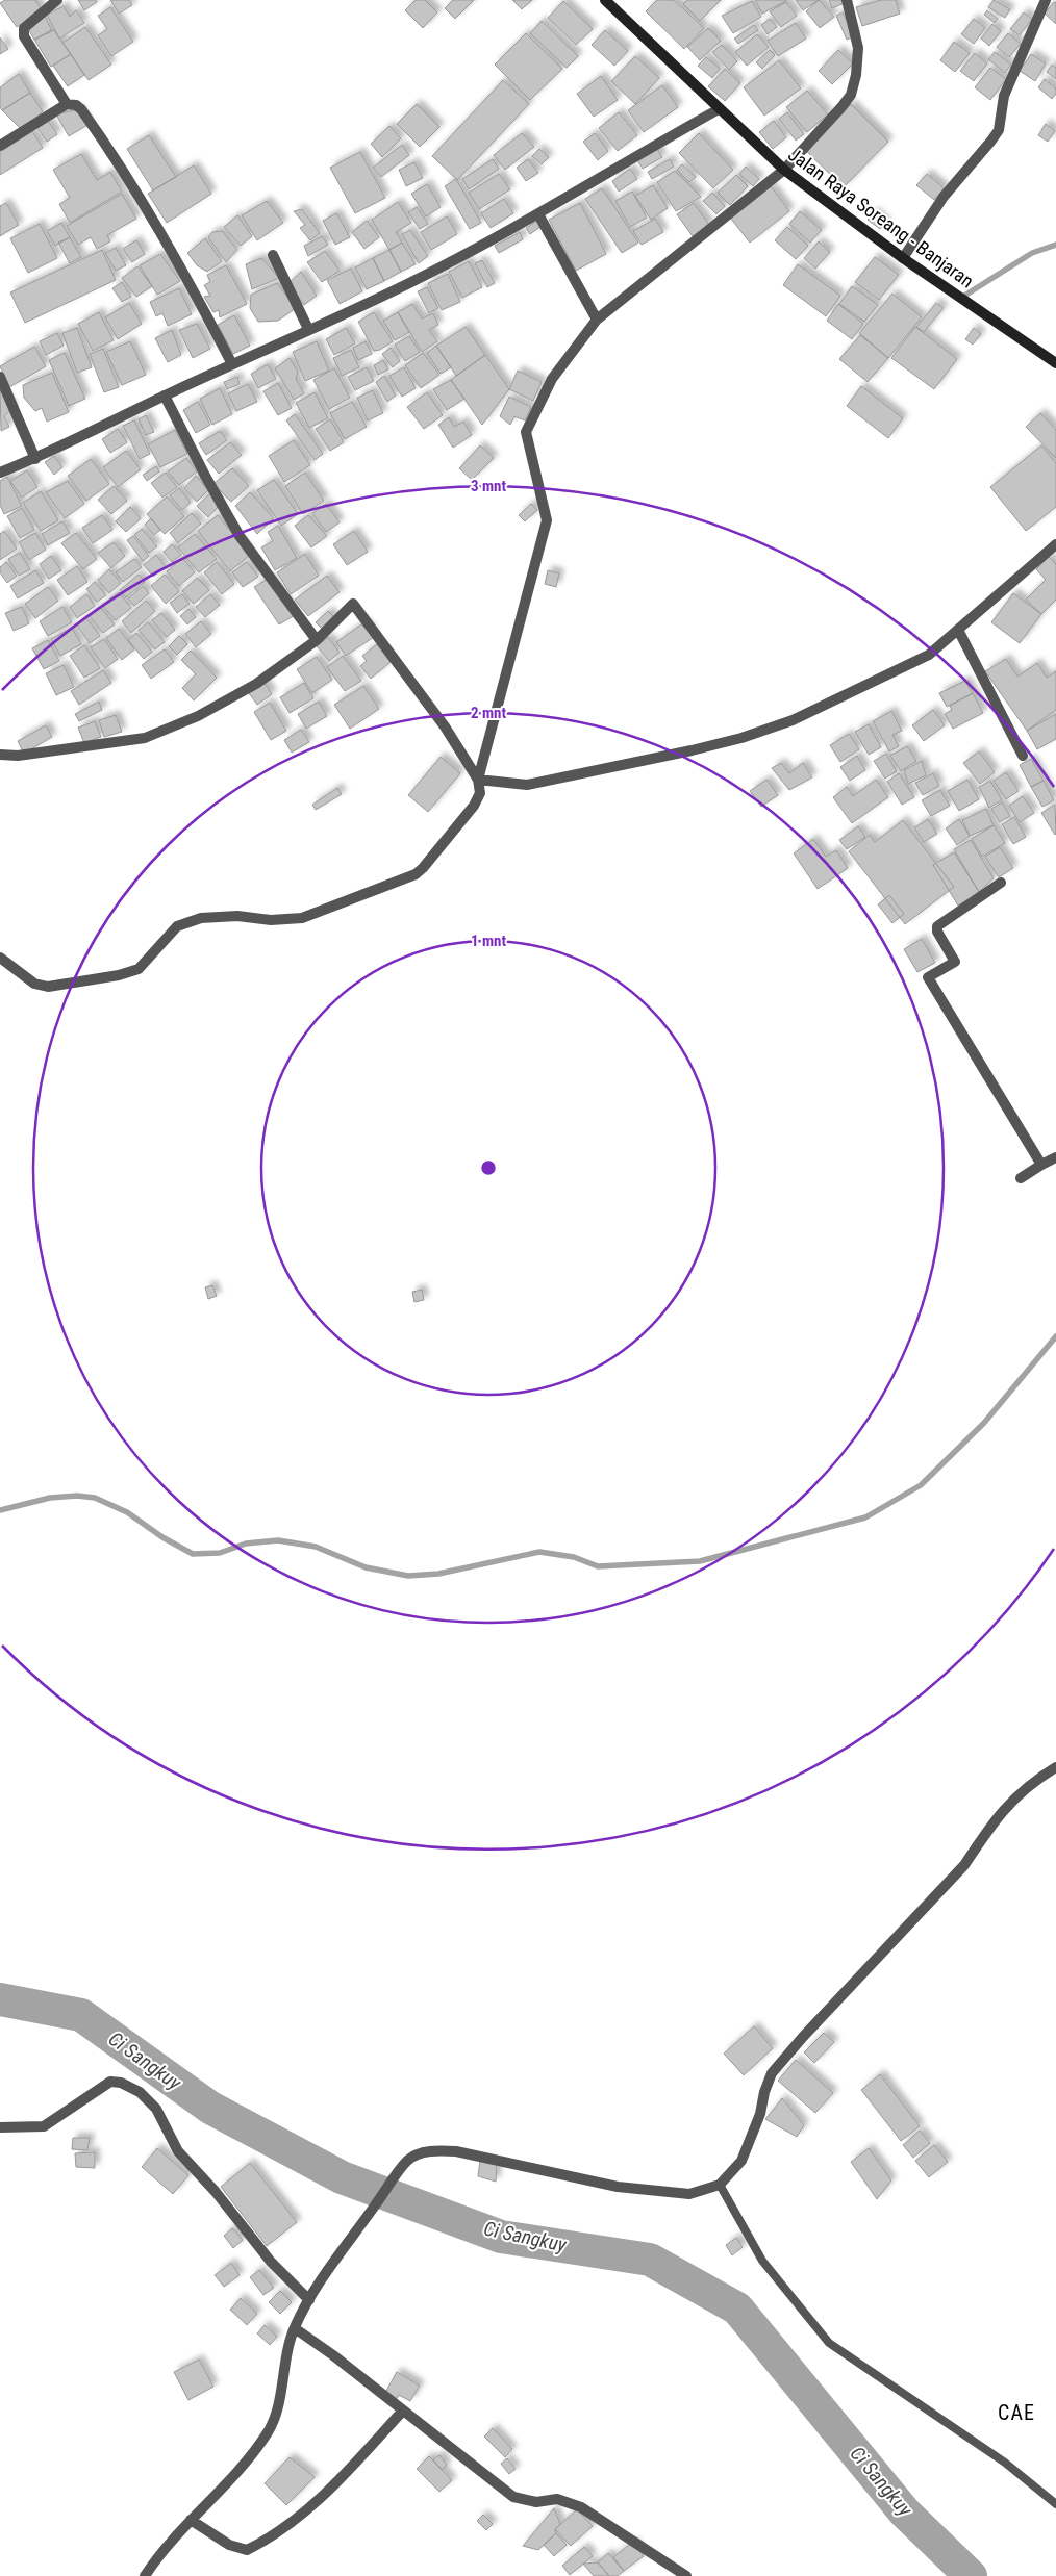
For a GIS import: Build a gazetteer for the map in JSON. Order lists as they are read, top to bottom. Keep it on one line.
{"streets":{"main road":["Jalan Raya Soreang - Banjaran"]},"districts":["CAE"],"water":["Ci Sangkuy"],"rings":["3 mnt","2 mnt","1 mnt"]}
